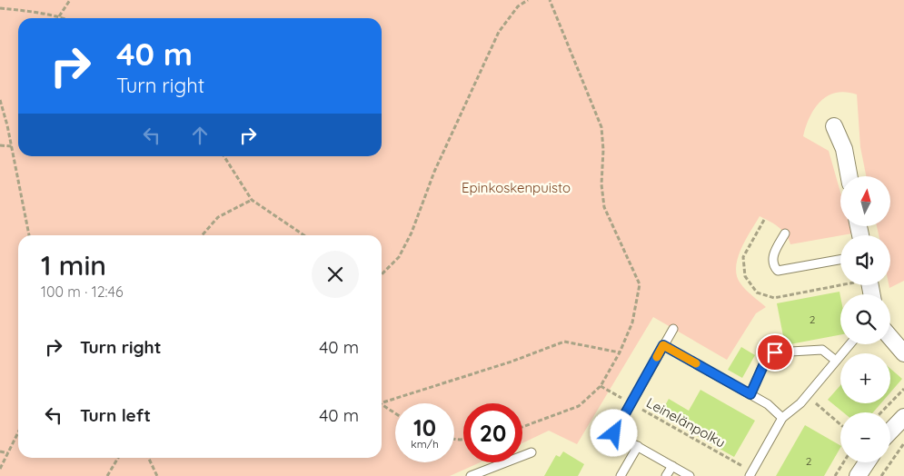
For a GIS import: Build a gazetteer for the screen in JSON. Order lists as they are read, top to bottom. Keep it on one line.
{"streets":{"path":["Leinelänpolku"]},"parks":["Epinkoskenpuisto"],"house_numbers":["2","2"],"north":"top","page":{"turn":["40 m","Turn right"],"map_buttons":["+","−"],"heading":["1 min","100 m · 12:46"],"list":[{"name":"Turn right","value":"40 m"},{"name":"Turn left","value":"40 m"}],"speed":"10 km/h","limit":"20"}}
